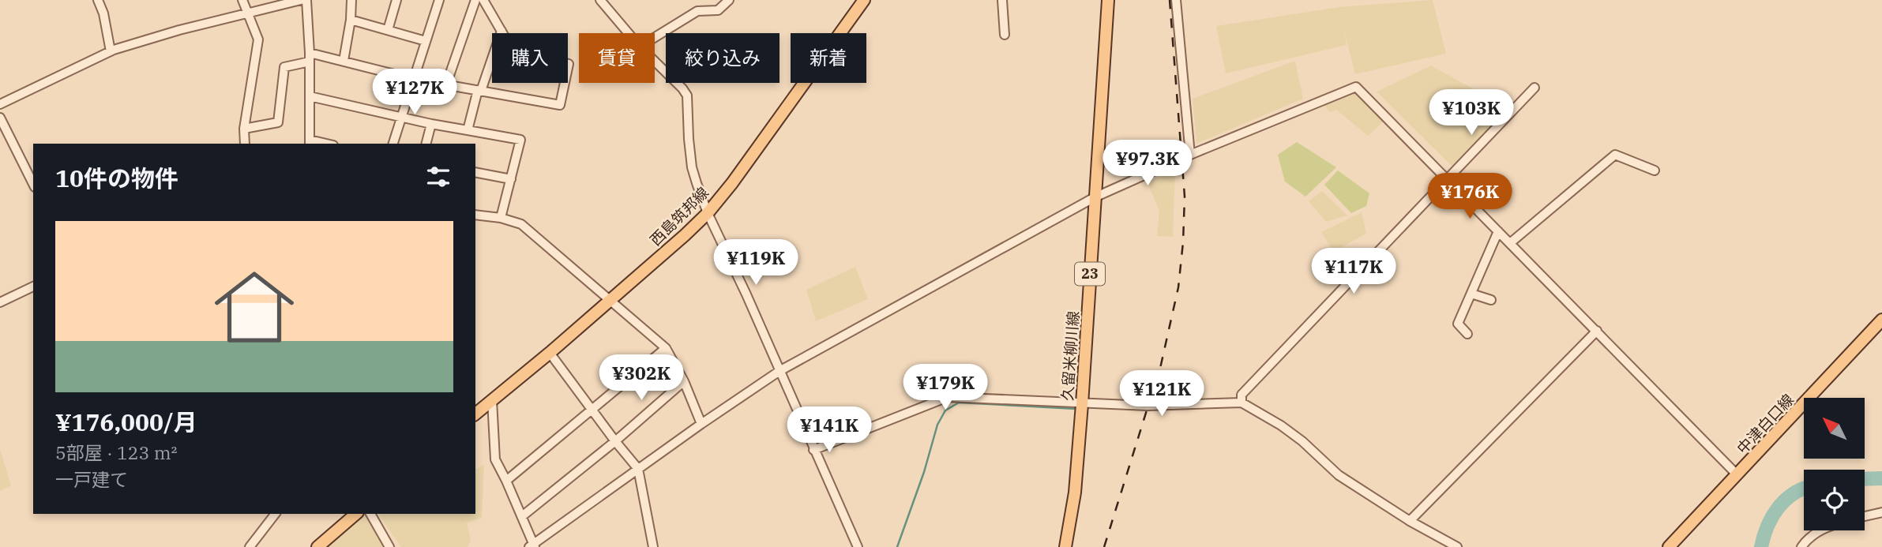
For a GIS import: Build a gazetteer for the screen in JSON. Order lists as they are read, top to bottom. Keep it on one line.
{"streets":{"main road":["西島筑邦線","23","久留米柳川線","中津白口線"]},"north":"top left","page":{"chip":["購入","賃貸","絞り込み","新着"],"price":["¥127K","¥103K","¥97.3K","¥176K","¥119K","¥117K","¥302K","¥179K","¥121K","¥141K"],"heading":"10件の物件","list":[{"name":"¥176,000/月","note":"5部屋 · 123 m² · 一戸建て"}]}}
